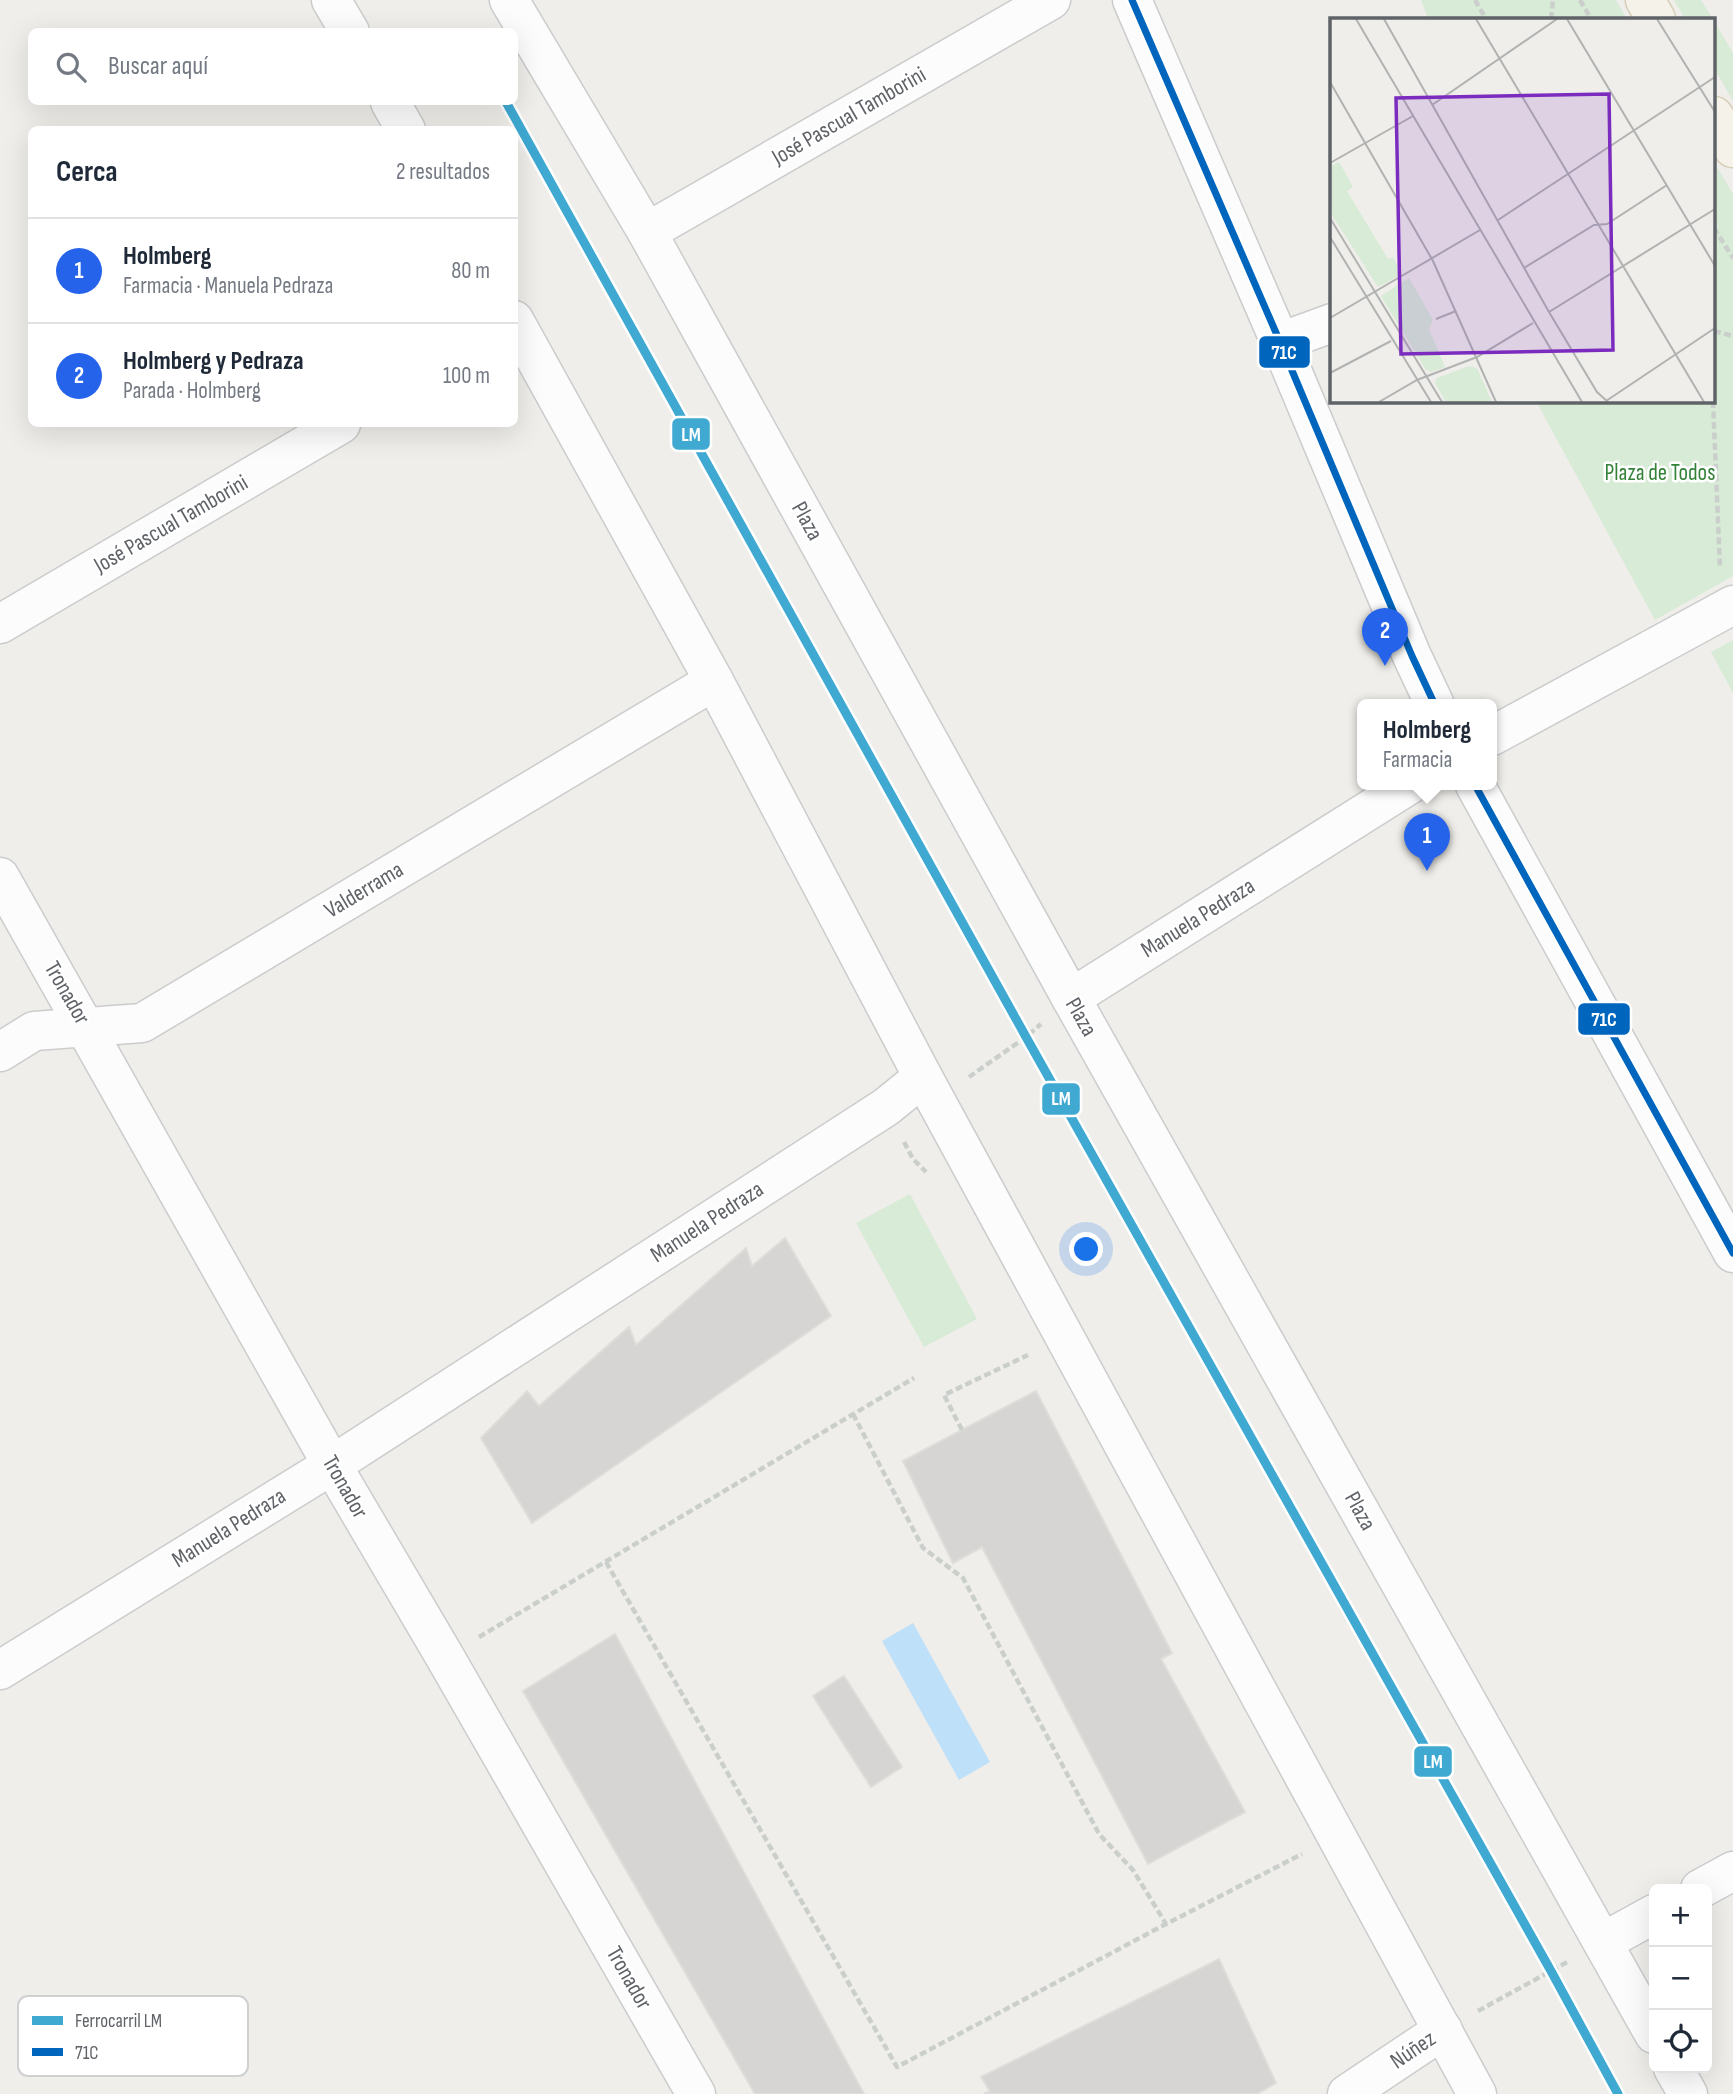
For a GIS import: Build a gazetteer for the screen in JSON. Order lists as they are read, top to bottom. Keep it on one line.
{"streets":{"street":["José Pascual Tamborini","Plaza","Valderrama","Manuela Pedraza","Tronador","Núñez"]},"crossings":[["José Pascual Tamborini","Plaza"],["Plaza","Manuela Pedraza"],["Valderrama","Tronador"],["Manuela Pedraza","Tronador"]],"parks":["Plaza de Todos"],"lines":["transit line 71C","rail line LM"],"legend":["Ferrocarril LM","71C"],"page":{"search":"Buscar aquí","heading":["Cerca","2 resultados"],"list":[{"mark":"1","name":"Holmberg","note":"Farmacia · Manuela Pedraza","value":"80 m"},{"mark":"2","name":"Holmberg y Pedraza","note":"Parada · Holmberg","value":"100 m"}],"pins":["2","1"],"popup":["Holmberg","Farmacia"],"map_buttons":["+","−"]}}
